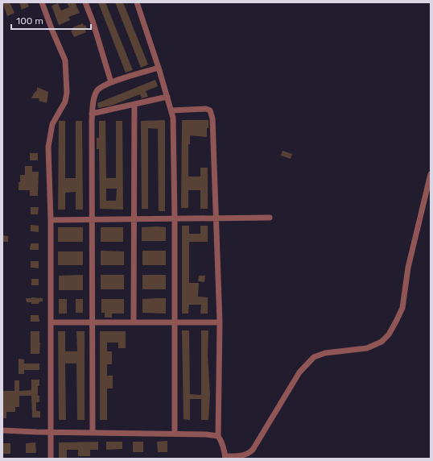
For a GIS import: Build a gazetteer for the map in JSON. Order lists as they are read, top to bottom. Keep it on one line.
{"scale_bar":"100 m"}
